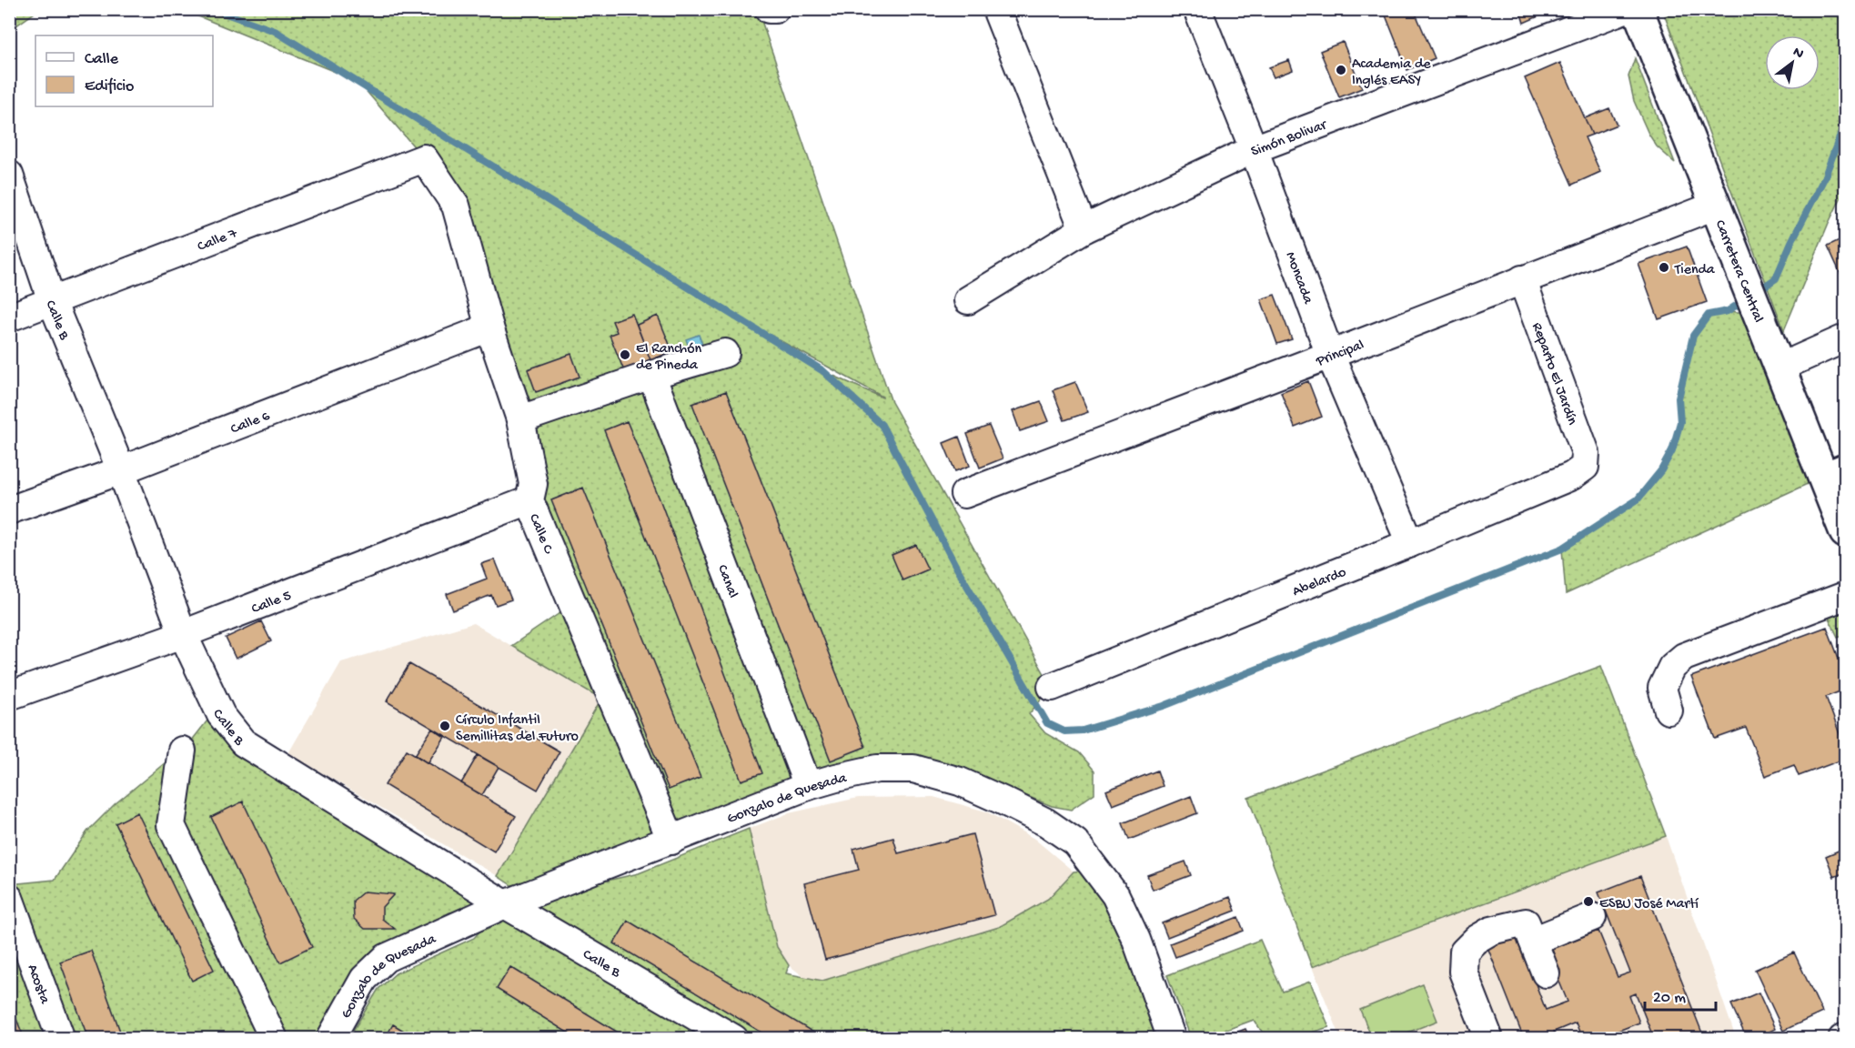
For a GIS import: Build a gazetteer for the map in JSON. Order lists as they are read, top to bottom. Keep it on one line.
{"streets":{"highway":["Carretera Central"],"street":["Simón Bolivar","Calle 7","Moncada","Calle B","Principal","Reparto El Jardín","Calle 6","Calle C","Abelardo","Canal","Calle 5","Gonzalo de Quesada","Acosta"]},"crossings":[["Simón Bolivar","Moncada"],["Calle 7","Calle B"],["Calle 7","Calle C"],["Carretera Central","Principal"],["Moncada","Principal"],["Moncada","Abelardo"],["Calle B","Calle 6"],["Calle B","Calle 5"],["Calle B","Gonzalo de Quesada"],["Principal","Reparto El Jardín"],["Reparto El Jardín","Abelardo"],["Calle 6","Calle C"],["Calle C","Calle 5"],["Calle C","Gonzalo de Quesada"],["Canal","Gonzalo de Quesada"]],"places":["Academia de Inglés EASY","Tienda","El Ranchón de Pineda","Círculo Infantil Semillitas del Futuro","ESBU José Martí"],"legend":["Calle","Edificio"],"scale_bar":"20 m","north":"top right"}
